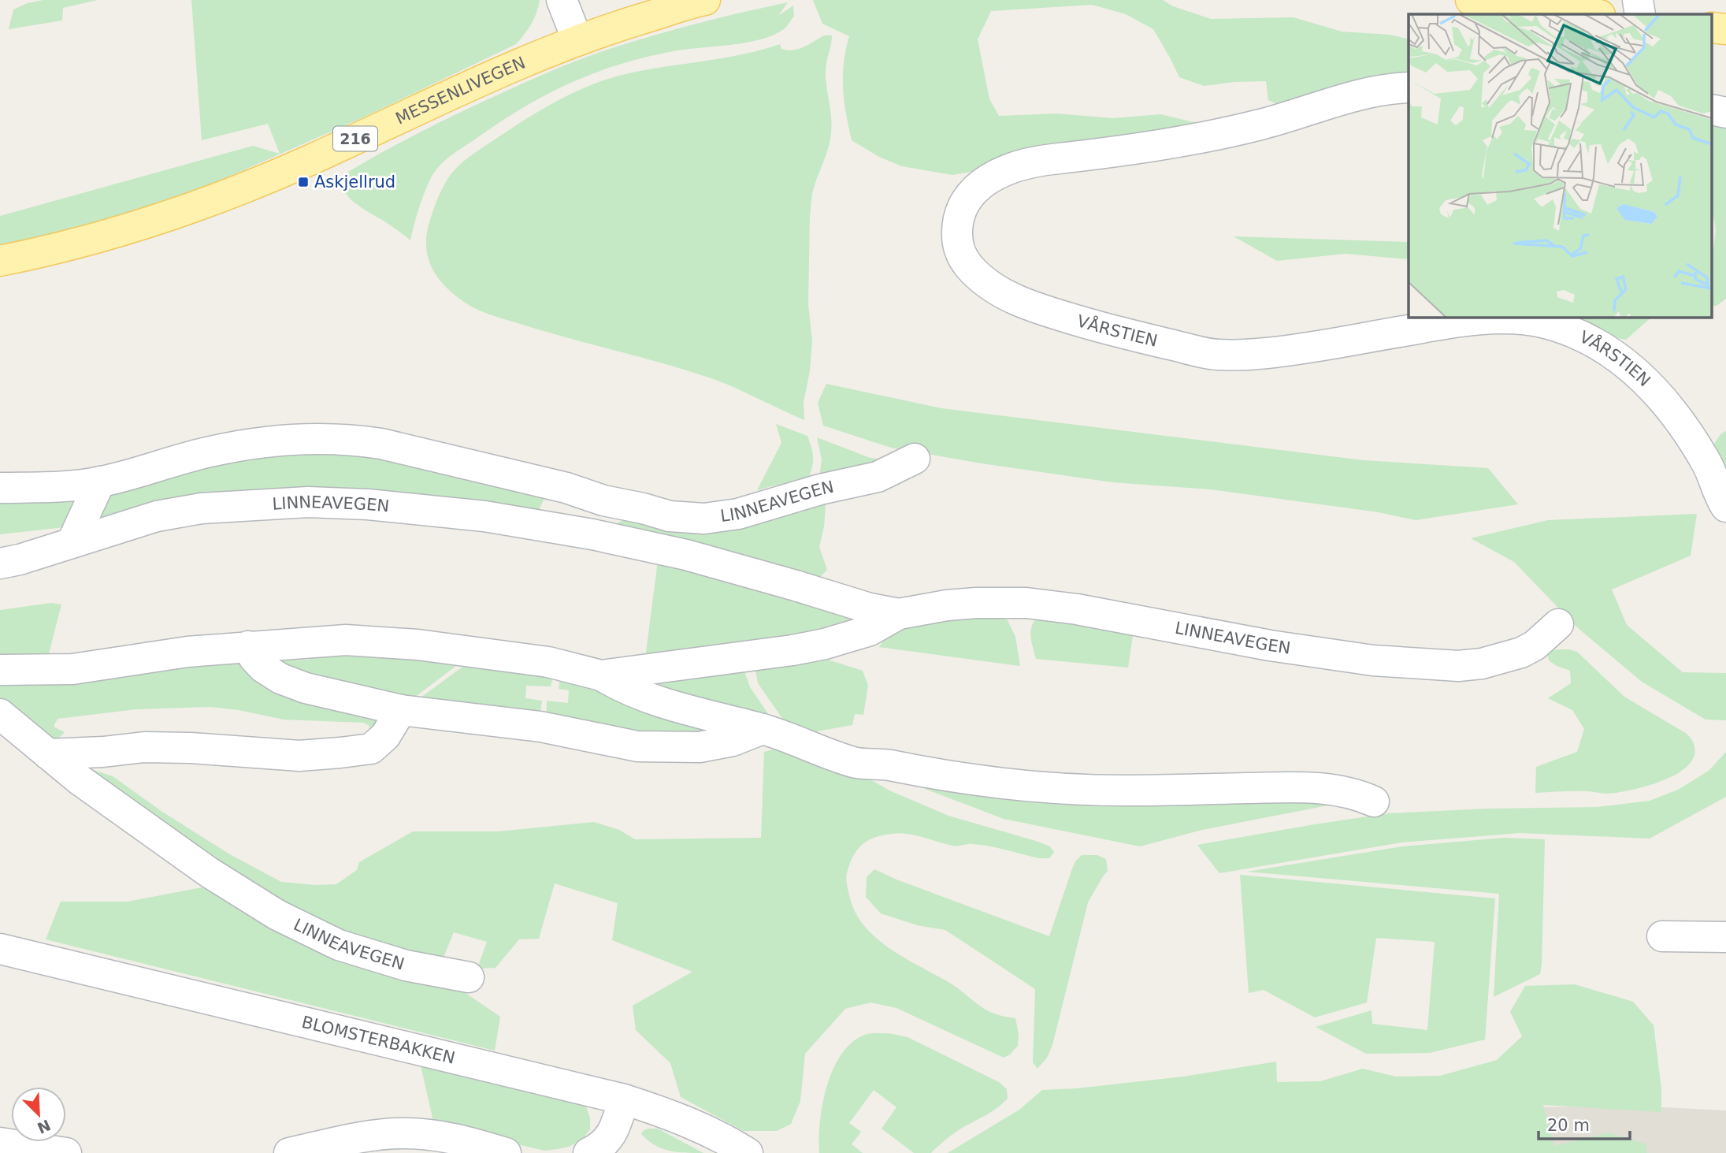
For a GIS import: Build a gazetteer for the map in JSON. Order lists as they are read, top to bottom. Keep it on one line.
{"streets":{"main road":["MESSENLIVEGEN","216"],"street":["VÅRSTIEN","LINNEAVEGEN","BLOMSTERBAKKEN"]},"places":{"transit":["Askjellrud"]},"scale_bar":"20 m","north":"bottom right"}
